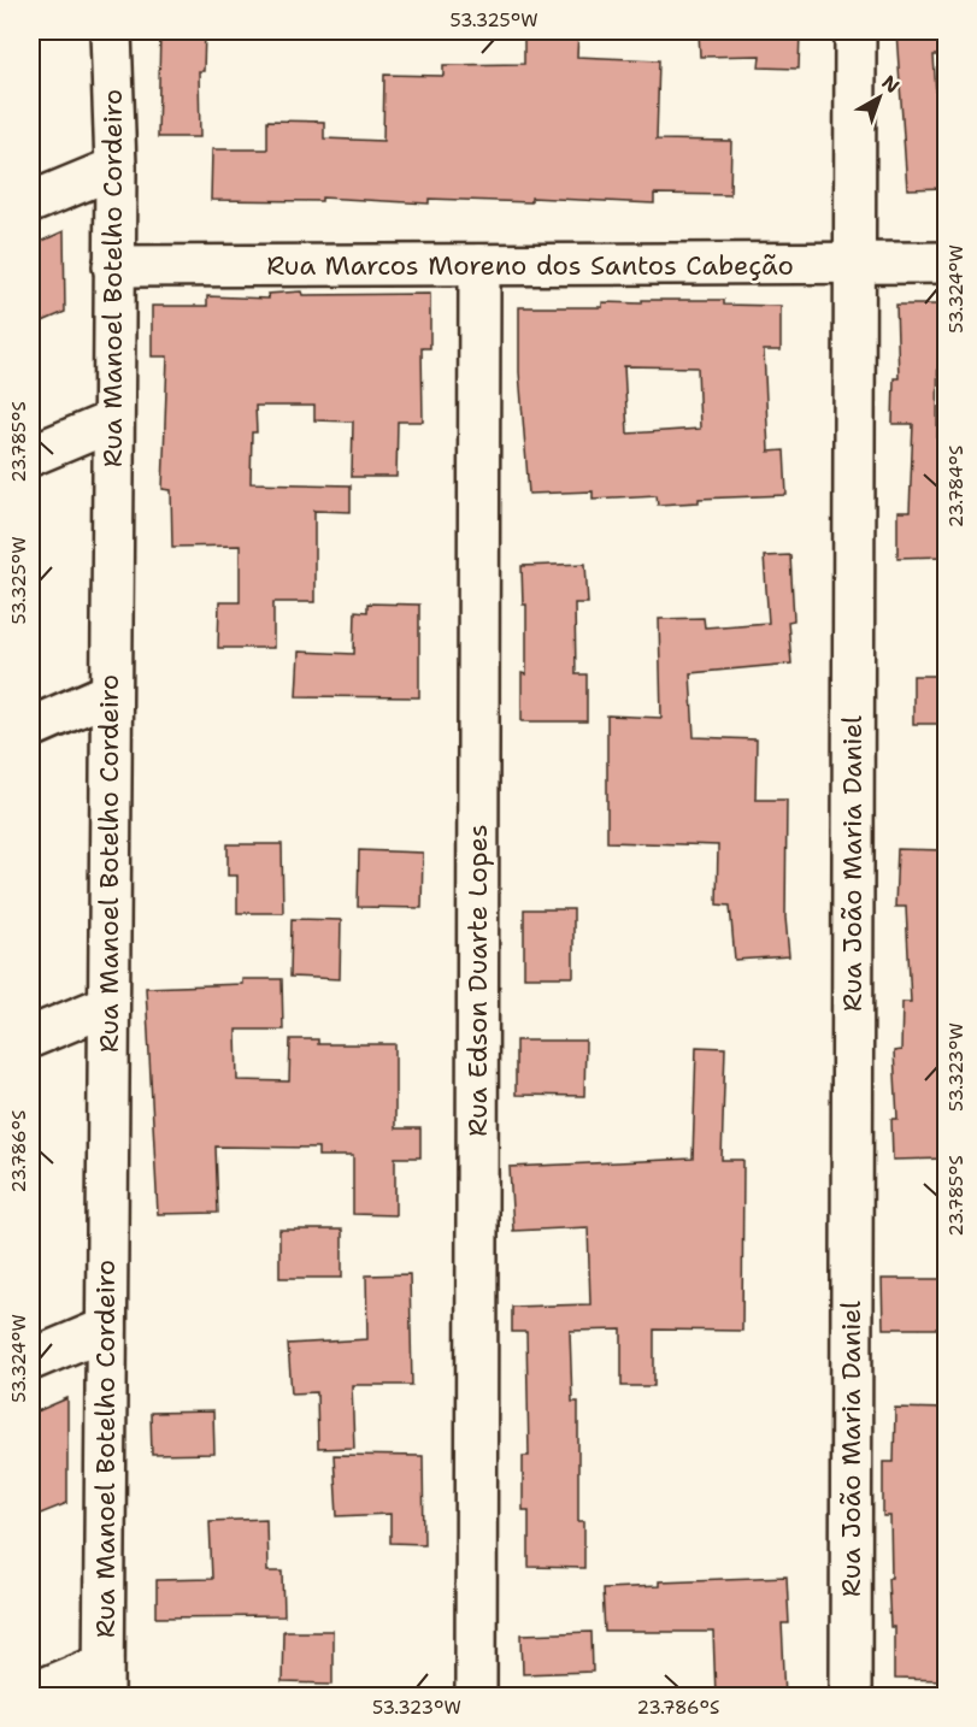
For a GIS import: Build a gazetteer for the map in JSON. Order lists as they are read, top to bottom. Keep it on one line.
{"streets":{"street":["Rua Marcos Moreno dos Santos Cabeção","Rua Manoel Botelho Cordeiro","Rua João Maria Daniel","Rua Edson Duarte Lopes"]},"crossings":[["Rua Marcos Moreno dos Santos Cabeção","Rua Manoel Botelho Cordeiro"],["Rua Marcos Moreno dos Santos Cabeção","Rua João Maria Daniel"],["Rua Marcos Moreno dos Santos Cabeção","Rua Edson Duarte Lopes"]],"north":"top right","coordinates":["53.325°W","53.324°W","23.785°S","23.784°S","53.323°W","23.786°S"]}
